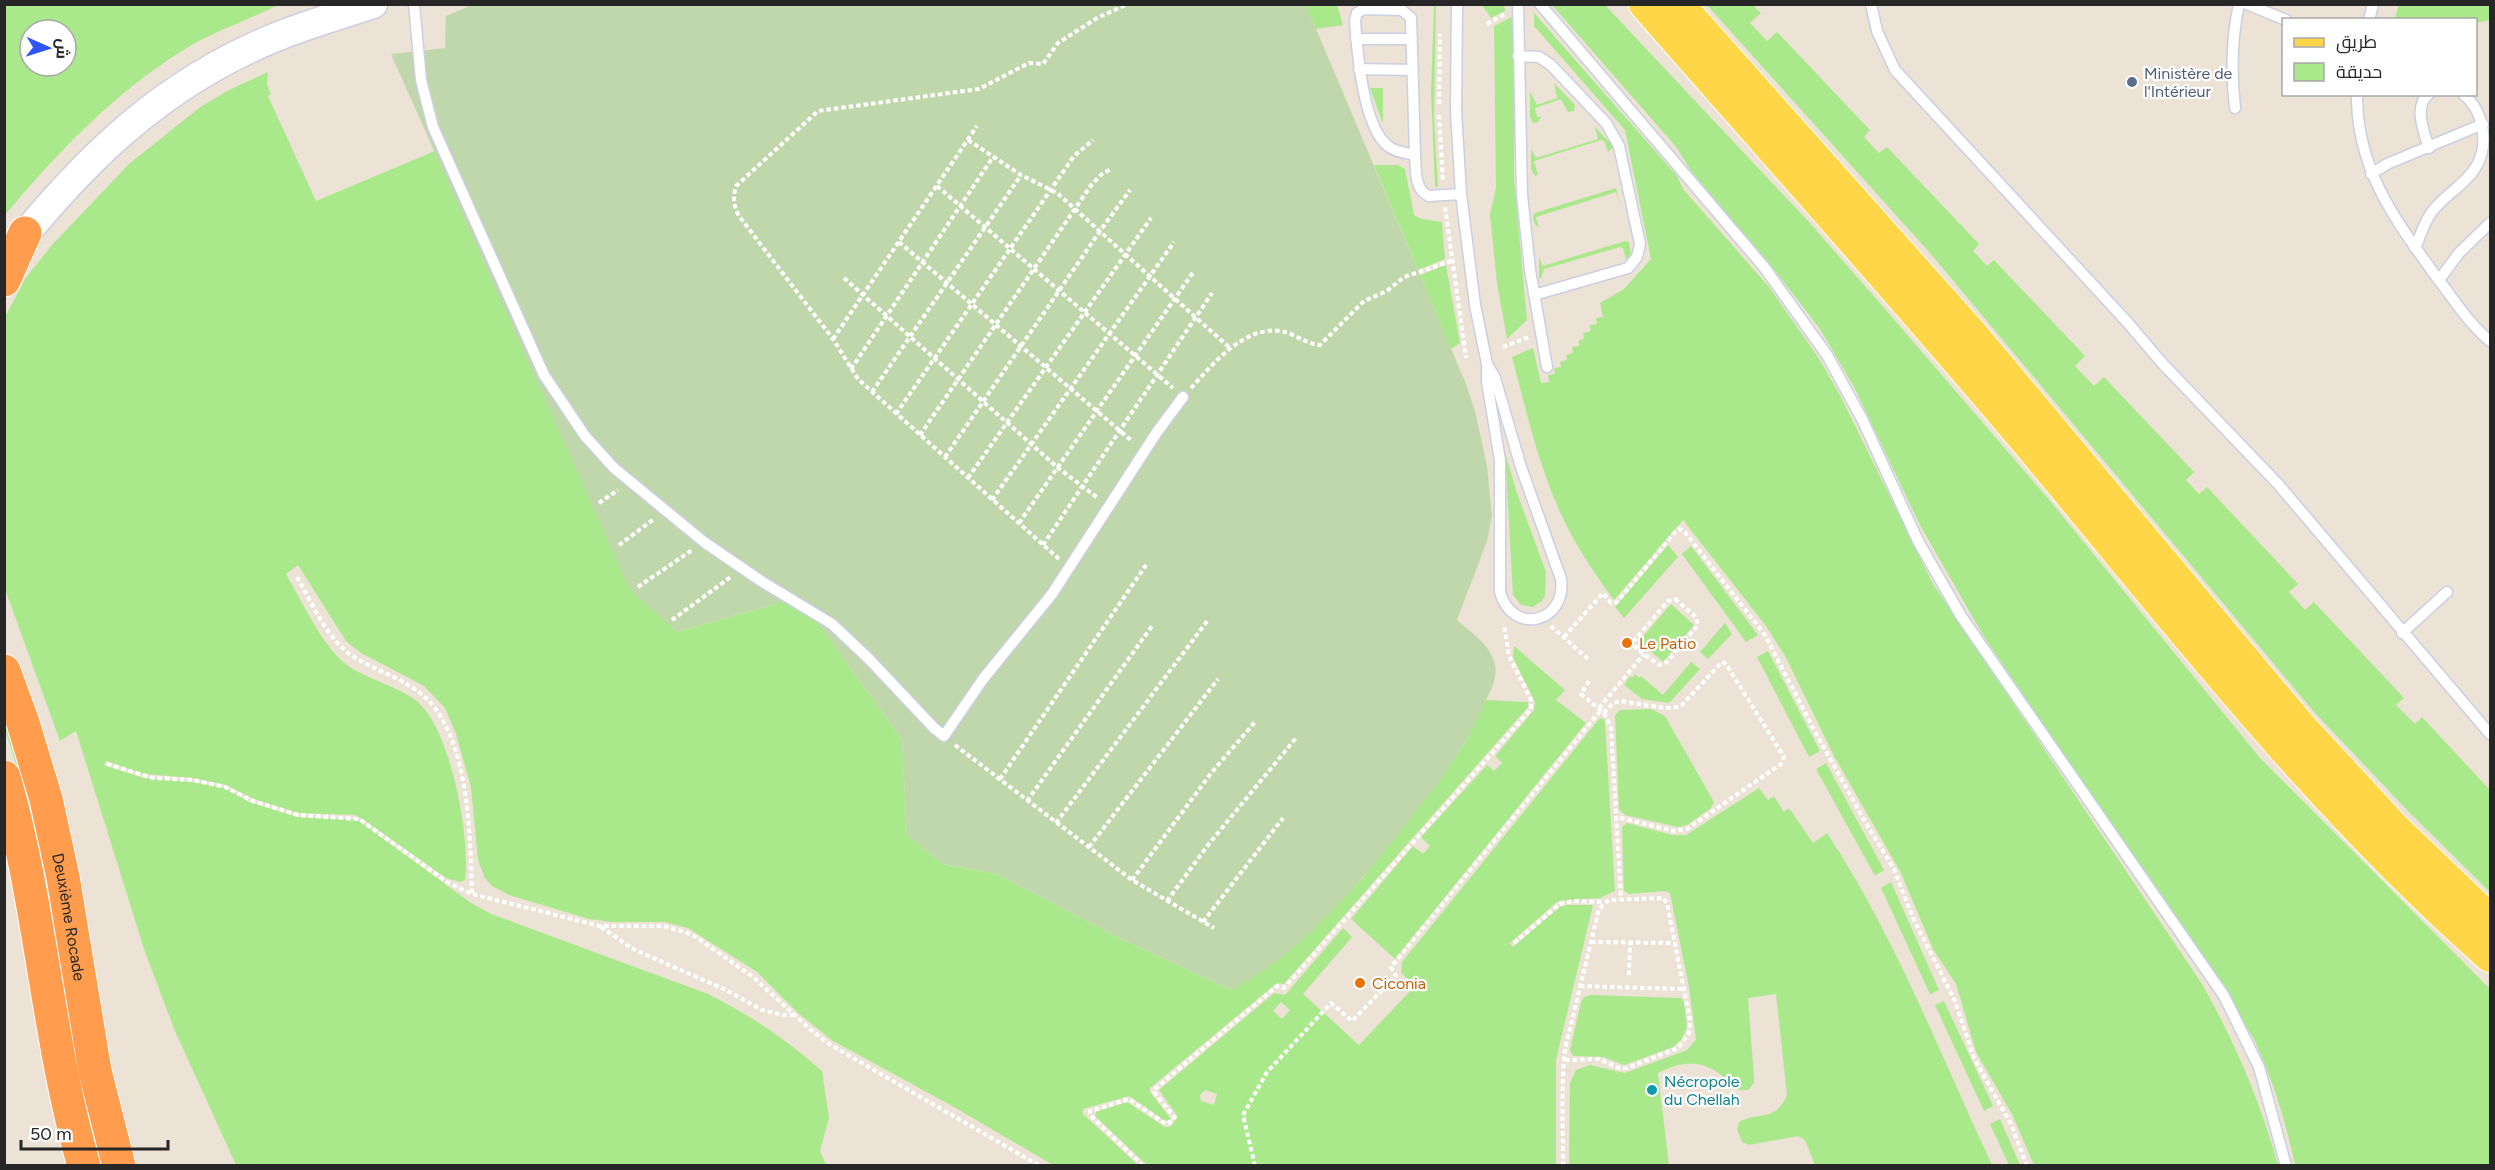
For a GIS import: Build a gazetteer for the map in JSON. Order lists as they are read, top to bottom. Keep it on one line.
{"streets":{"highway":["Deuxième Rocade"]},"places":["Ministère de l'Intérieur","Le Patio","Ciconia","Nécropole du Chellah"],"legend":["طريق","حديقة"],"scale_bar":"50 m","north":"right"}
